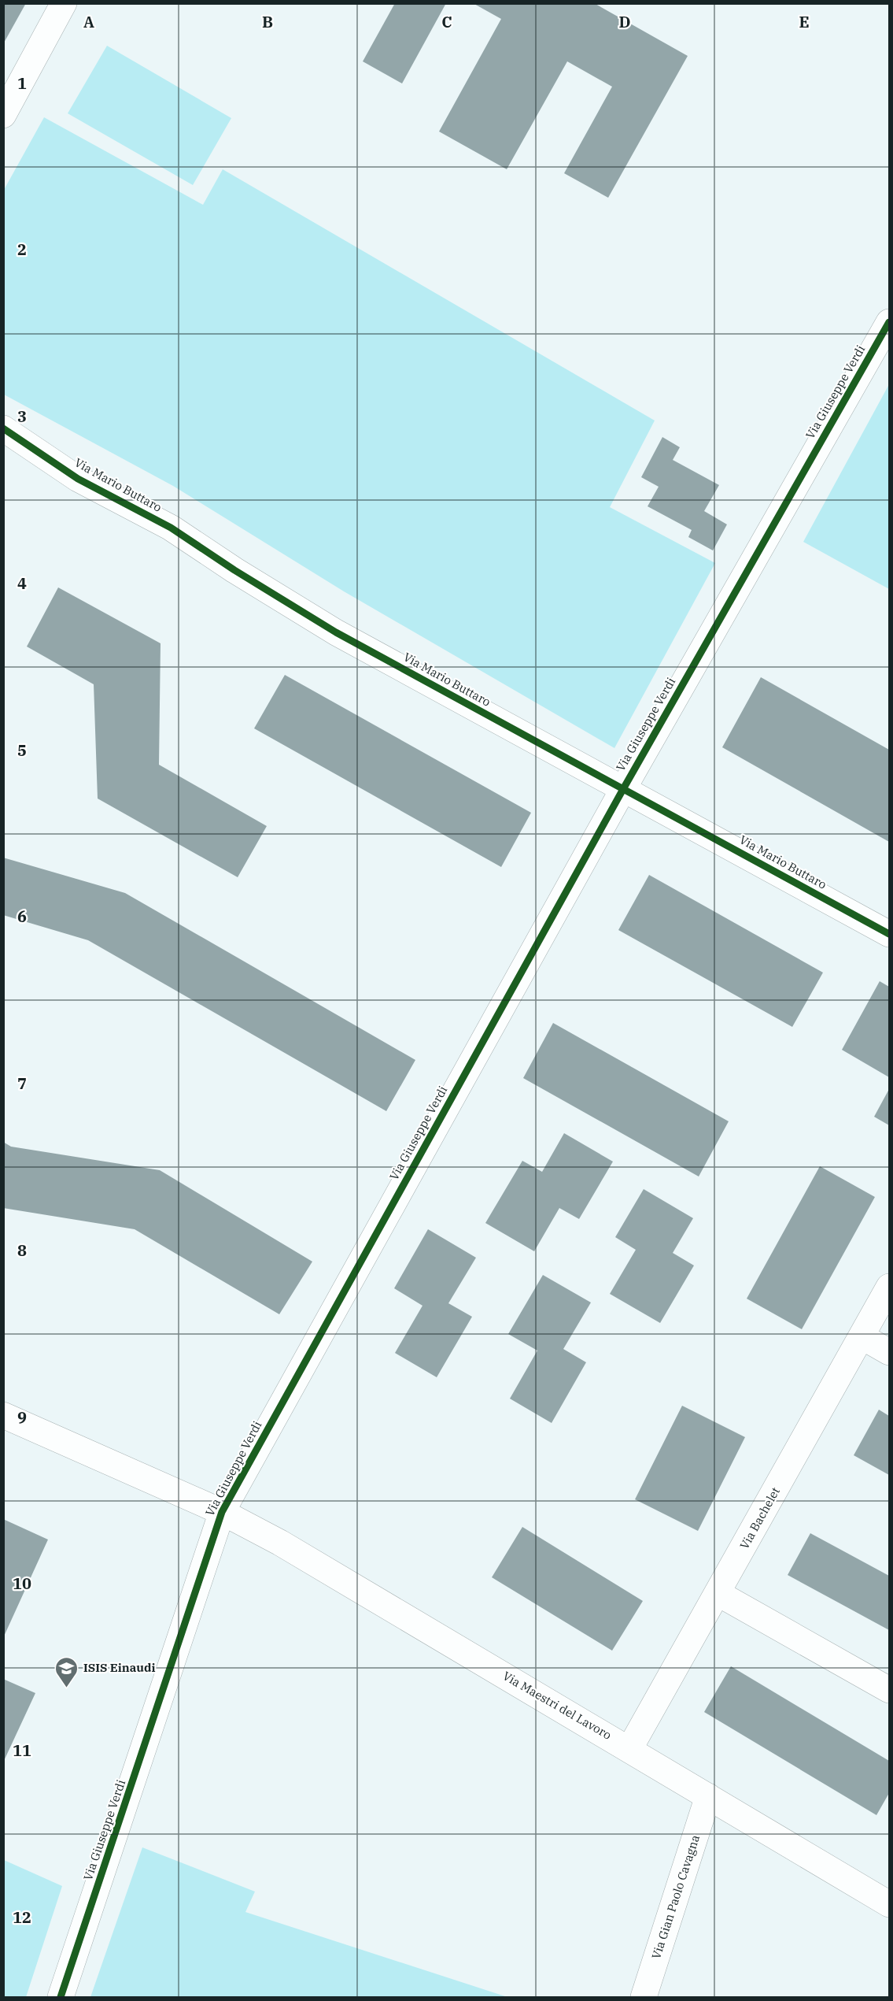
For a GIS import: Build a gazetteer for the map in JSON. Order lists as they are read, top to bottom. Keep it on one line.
{"streets":{"street":["Via Giuseppe Verdi","Via Mario Buttaro","Via Bachelet","Via Maestri del Lavoro","Via Gian Paolo Cavagna"]},"crossings":[["Via Giuseppe Verdi","Via Mario Buttaro"],["Via Giuseppe Verdi","Via Maestri del Lavoro"],["Via Bachelet","Via Maestri del Lavoro"],["Via Maestri del Lavoro","Via Gian Paolo Cavagna"]],"places":{"school or university":["ISIS Einaudi"]},"grid":{"columns":["A","B","C","D","E"],"rows":["1","2","3","4","5","6","7","8","9","10","11","12"]}}
